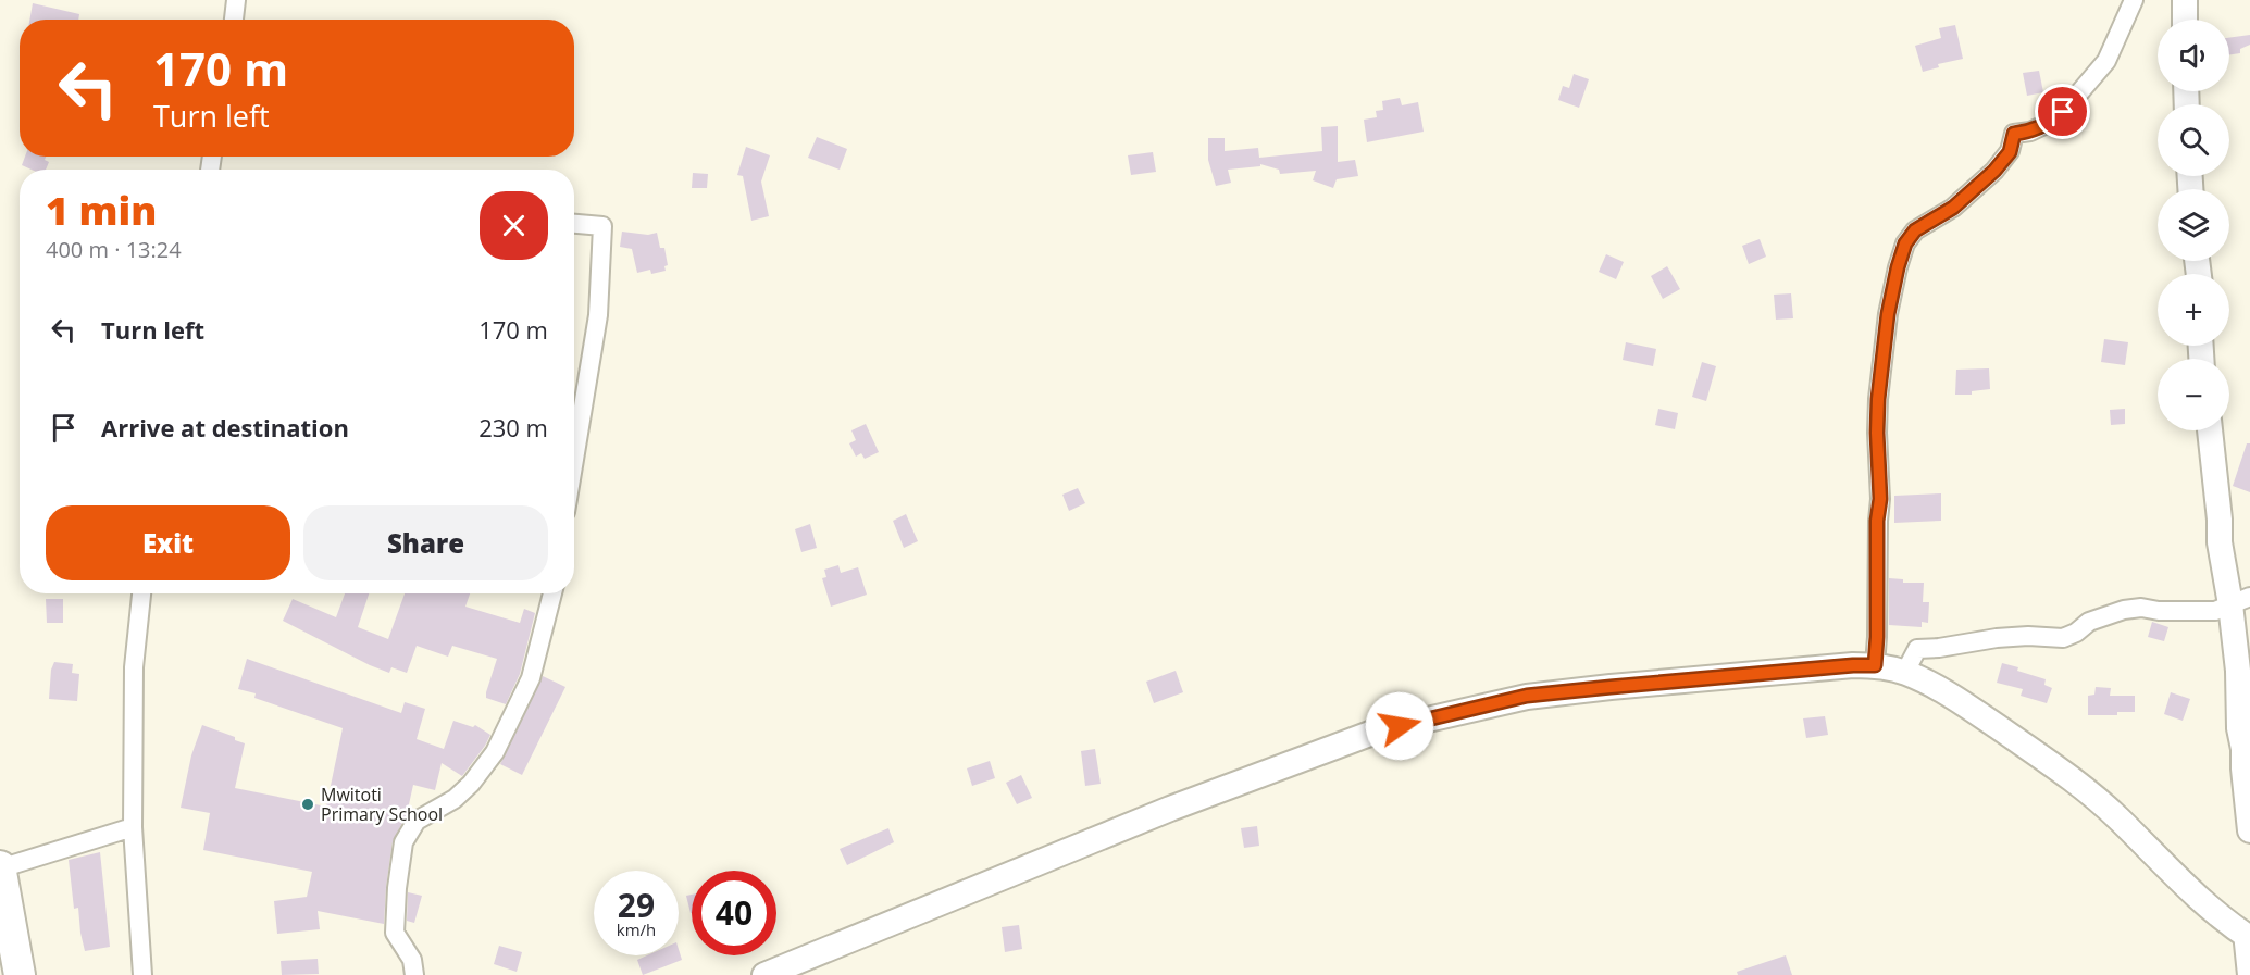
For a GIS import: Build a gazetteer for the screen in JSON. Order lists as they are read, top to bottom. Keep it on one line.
{"places":["Mwitoti Primary School"],"page":{"map_buttons":["+","−"],"turn":["170 m","Turn left"],"heading":["1 min","400 m · 13:24"],"list":[{"name":"Turn left","value":"170 m"},{"name":"Arrive at destination","value":"230 m"}],"buttons":["Exit","Share"],"speed":"29 km/h","limit":"40"}}
